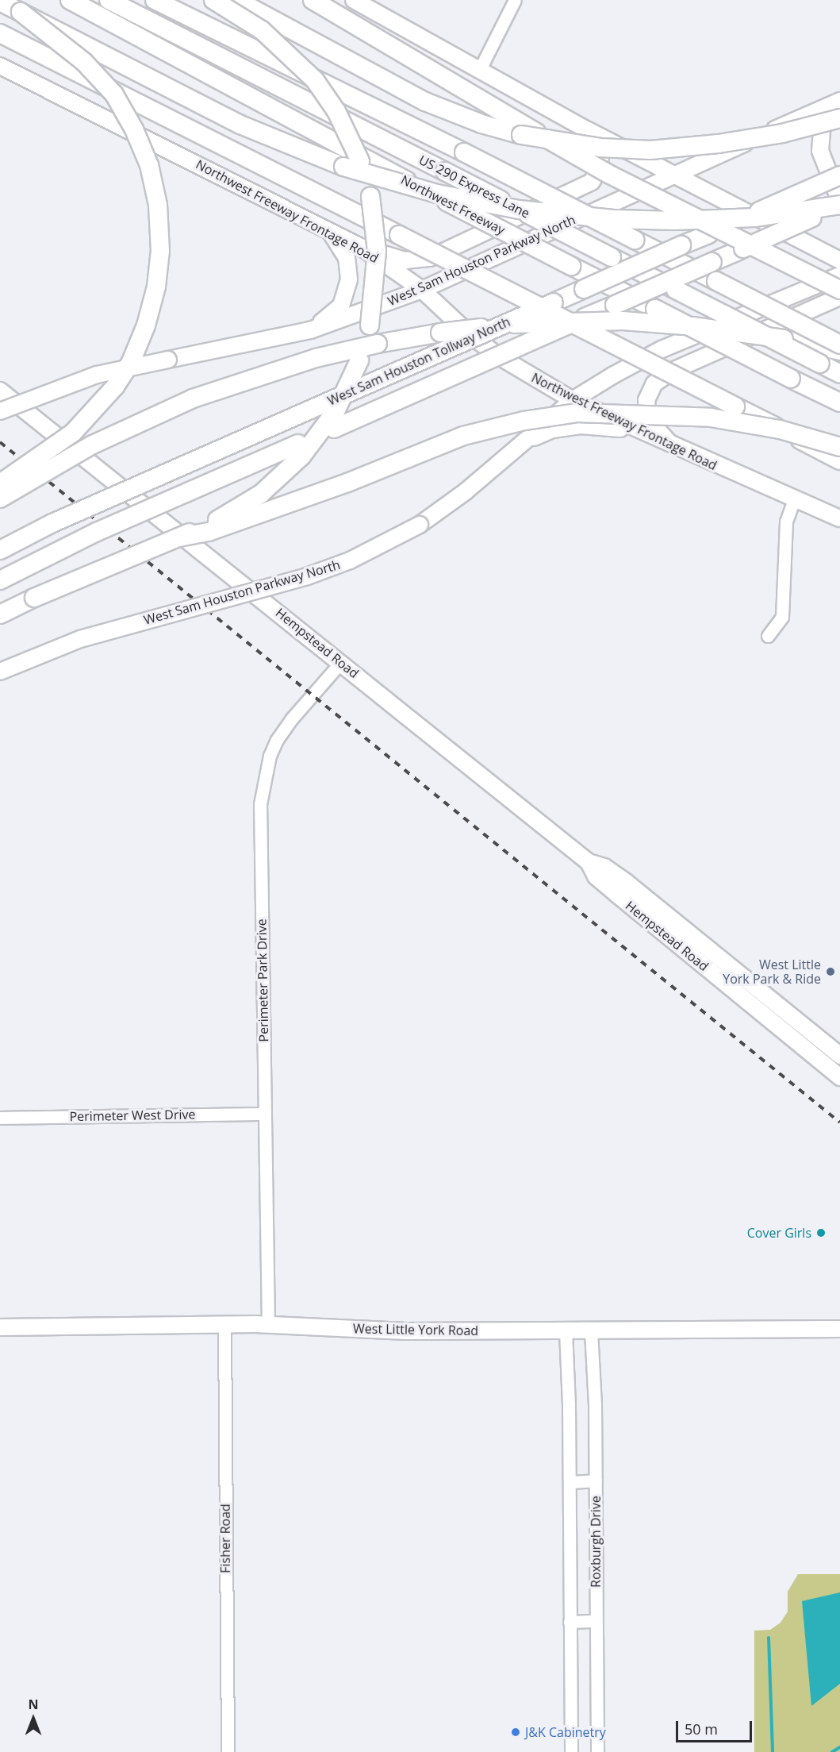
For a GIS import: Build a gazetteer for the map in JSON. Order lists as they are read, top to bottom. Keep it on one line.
{"streets":{"highway":["US 290 Express Lane","Northwest Freeway","West Sam Houston Tollway North"],"main road":["Northwest Freeway Frontage Road","West Sam Houston Parkway North","Hempstead Road","West Little York Road"],"street":["Perimeter Park Drive","Perimeter West Drive","Fisher Road","Roxburgh Drive"]},"crossings":[["Northwest Freeway Frontage Road","West Sam Houston Parkway North"],["Hempstead Road","Perimeter Park Drive"],["Perimeter Park Drive","Perimeter West Drive"],["Perimeter Park Drive","West Little York Road"],["West Little York Road","Fisher Road"],["West Little York Road","Roxburgh Drive"]],"places":["West Little York Park & Ride","Cover Girls","J&K Cabinetry"],"scale_bar":"50 m","north":"top"}
